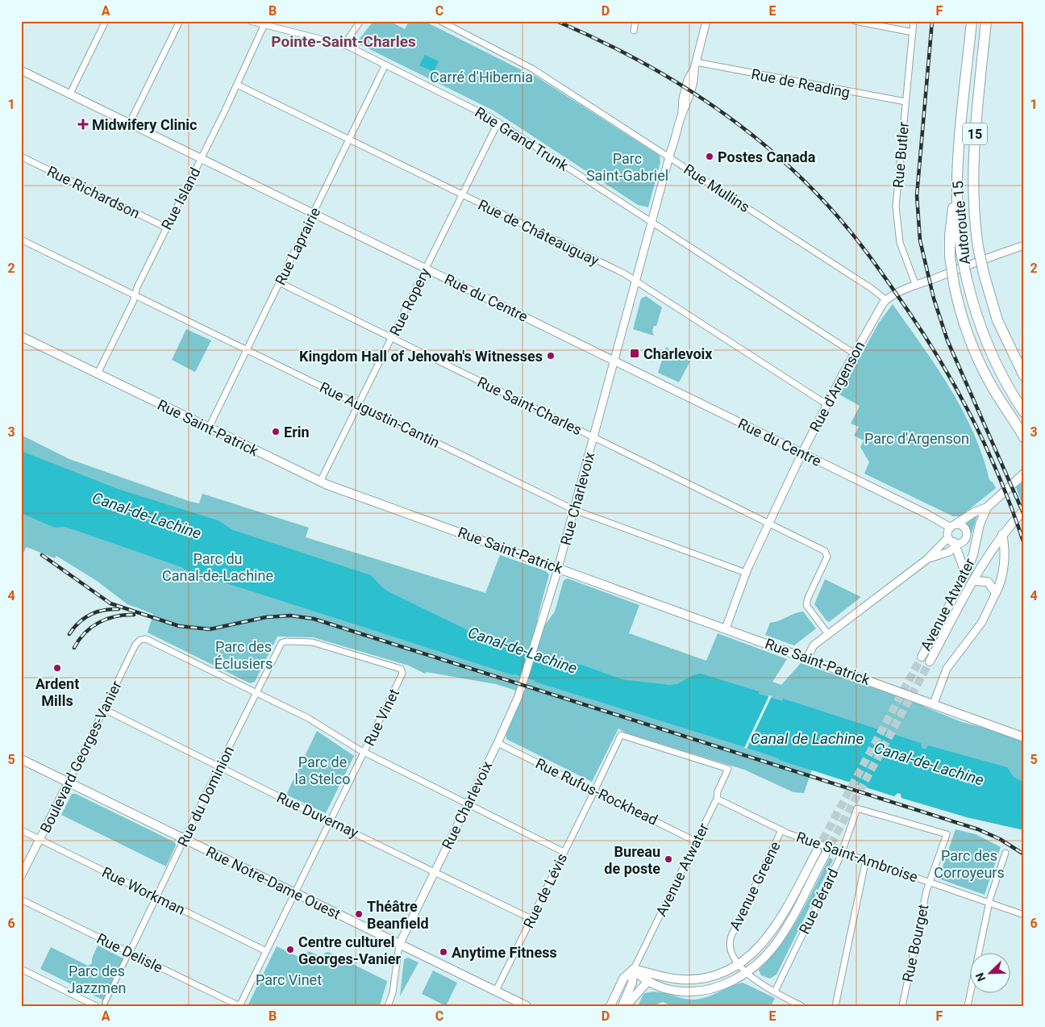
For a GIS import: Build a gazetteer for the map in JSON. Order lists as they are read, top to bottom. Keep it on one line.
{"streets":{"highway":["15","Autoroute 15"],"main road":["Rue Saint-Patrick","Avenue Atwater","Rue Notre-Dame Ouest"],"street":["Rue de Reading","Rue Grand Trunk","Rue Butler","Rue Mullins","Rue Richardson","Rue Island","Rue de Châteauguay","Rue Laprairie","Rue du Centre","Rue Ropery","Rue d'Argenson","Rue Saint-Charles","Rue Augustin-Cantin","Rue Charlevoix","Rue Vinet","Boulevard Georges-Vanier","Rue Rufus-Rockhead","Rue du Dominion","Rue Duvernay","Rue Saint-Ambroise","Avenue Greene","Rue Workman","Rue de Lévis","Rue Bérard","Rue Bourget","Rue Delisle"]},"crossings":[["Rue de Reading","Rue Butler"],["Rue de Reading","Rue Charlevoix"],["Rue Grand Trunk","Rue Island"],["Rue Grand Trunk","Rue Laprairie"],["Rue Grand Trunk","Rue Ropery"],["Rue Grand Trunk","Rue d'Argenson"],["Rue Grand Trunk","Rue Charlevoix"],["Rue Mullins","Rue d'Argenson"],["Rue Mullins","Rue Charlevoix"],["Rue Richardson","Rue Island"],["Rue Island","Rue de Châteauguay"],["Rue Island","Rue du Centre"],["Rue Island","Rue Augustin-Cantin"],["Rue Island","Rue Saint-Patrick"],["Rue de Châteauguay","Rue Laprairie"],["Rue de Châteauguay","Rue Ropery"],["Rue de Châteauguay","Rue d'Argenson"],["Rue de Châteauguay","Rue Charlevoix"],["Rue Laprairie","Rue du Centre"],["Rue Laprairie","Rue Saint-Charles"],["Rue Laprairie","Rue Augustin-Cantin"],["Rue Laprairie","Rue Saint-Patrick"],["Rue du Centre","Rue Ropery"],["Rue du Centre","Rue d'Argenson"],["Rue du Centre","Rue Charlevoix"],["Rue Ropery","Rue Saint-Charles"],["Rue Ropery","Rue Augustin-Cantin"],["Rue Ropery","Rue Saint-Patrick"],["Rue d'Argenson","Rue Saint-Charles"],["Rue d'Argenson","Rue Augustin-Cantin"],["Rue d'Argenson","Rue Saint-Patrick"],["Rue Saint-Charles","Rue Charlevoix"],["Rue Augustin-Cantin","Rue Charlevoix"],["Rue Saint-Patrick","Rue Charlevoix"],["Rue Charlevoix","Rue Rufus-Rockhead"],["Rue Charlevoix","Rue Duvernay"],["Rue Charlevoix","Rue Notre-Dame Ouest"],["Avenue Atwater","Rue Rufus-Rockhead"],["Avenue Atwater","Rue Saint-Ambroise"],["Avenue Atwater","Rue de Lévis"],["Rue Vinet","Rue du Dominion"],["Rue Vinet","Rue Duvernay"],["Rue Vinet","Rue Notre-Dame Ouest"],["Rue Vinet","Rue Workman"],["Rue Vinet","Rue Delisle"],["Boulevard Georges-Vanier","Rue du Dominion"],["Boulevard Georges-Vanier","Rue Duvernay"],["Boulevard Georges-Vanier","Rue Notre-Dame Ouest"],["Boulevard Georges-Vanier","Rue Workman"],["Rue Rufus-Rockhead","Rue de Lévis"],["Rue du Dominion","Rue Duvernay"],["Rue du Dominion","Rue Notre-Dame Ouest"],["Rue du Dominion","Rue Workman"],["Rue du Dominion","Rue Delisle"],["Rue Duvernay","Rue de Lévis"],["Rue Saint-Ambroise","Avenue Greene"],["Rue Saint-Ambroise","Rue Bérard"],["Rue Saint-Ambroise","Rue Bourget"],["Rue Notre-Dame Ouest","Rue de Lévis"],["Avenue Greene","Rue Bérard"],["Rue Bérard","Rue Bourget"]],"districts":["Pointe-Saint-Charles"],"water":["Canal-de-Lachine","Canal de Lachine"],"parks":["Carré d'Hibernia","Parc Saint-Gabriel","Parc d'Argenson","Parc du Canal-de-Lachine","Parc des Éclusiers","Parc de la Stelco","Parc des Corroyeurs","Parc des Jazzmen","Parc Vinet"],"places":{"health":["Midwifery Clinic"],"other":["Postes Canada","Kingdom Hall of Jehovah's Witnesses","Erin","Ardent Mills","Bureau de poste","Théâtre Beanfield","Centre culturel Georges-Vanier","Anytime Fitness"],"transit":["Charlevoix"]},"north":"bottom left","grid":{"columns":["A","B","C","D","E","F"],"rows":["1","2","3","4","5","6"]}}
